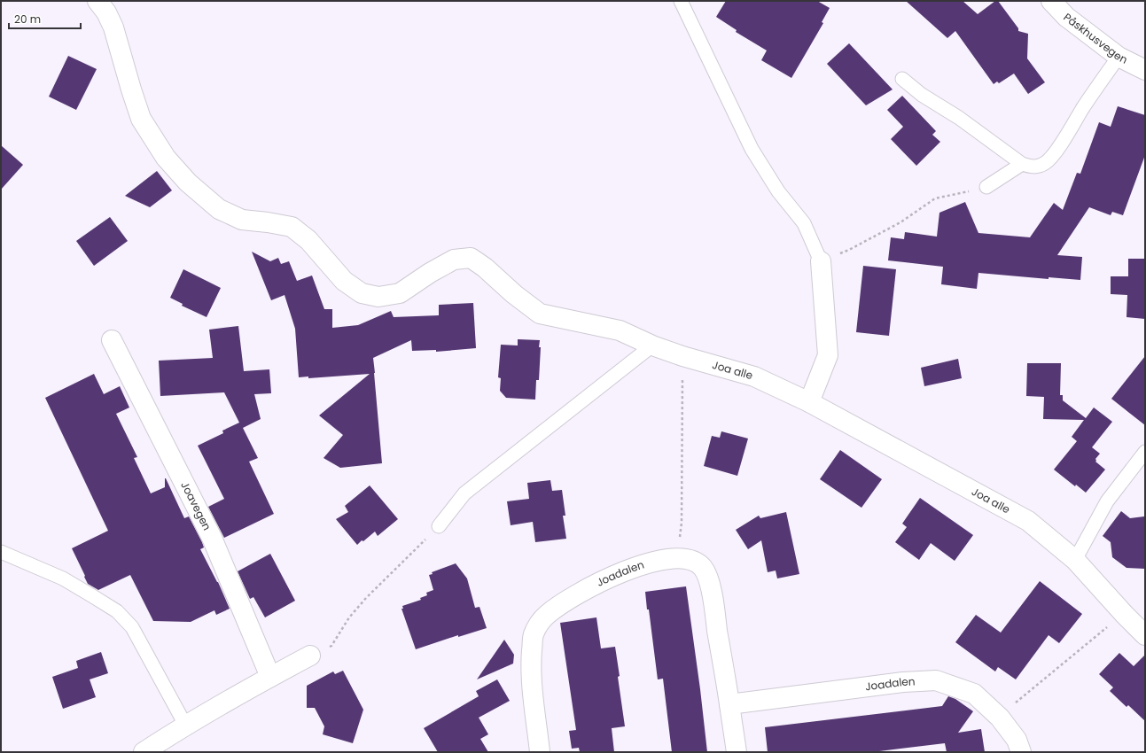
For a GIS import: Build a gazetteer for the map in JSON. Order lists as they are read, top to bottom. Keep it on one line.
{"streets":{"street":["Påskhusvegen","Joa alle","Joavegen","Joadalen"]},"scale_bar":"20 m"}
